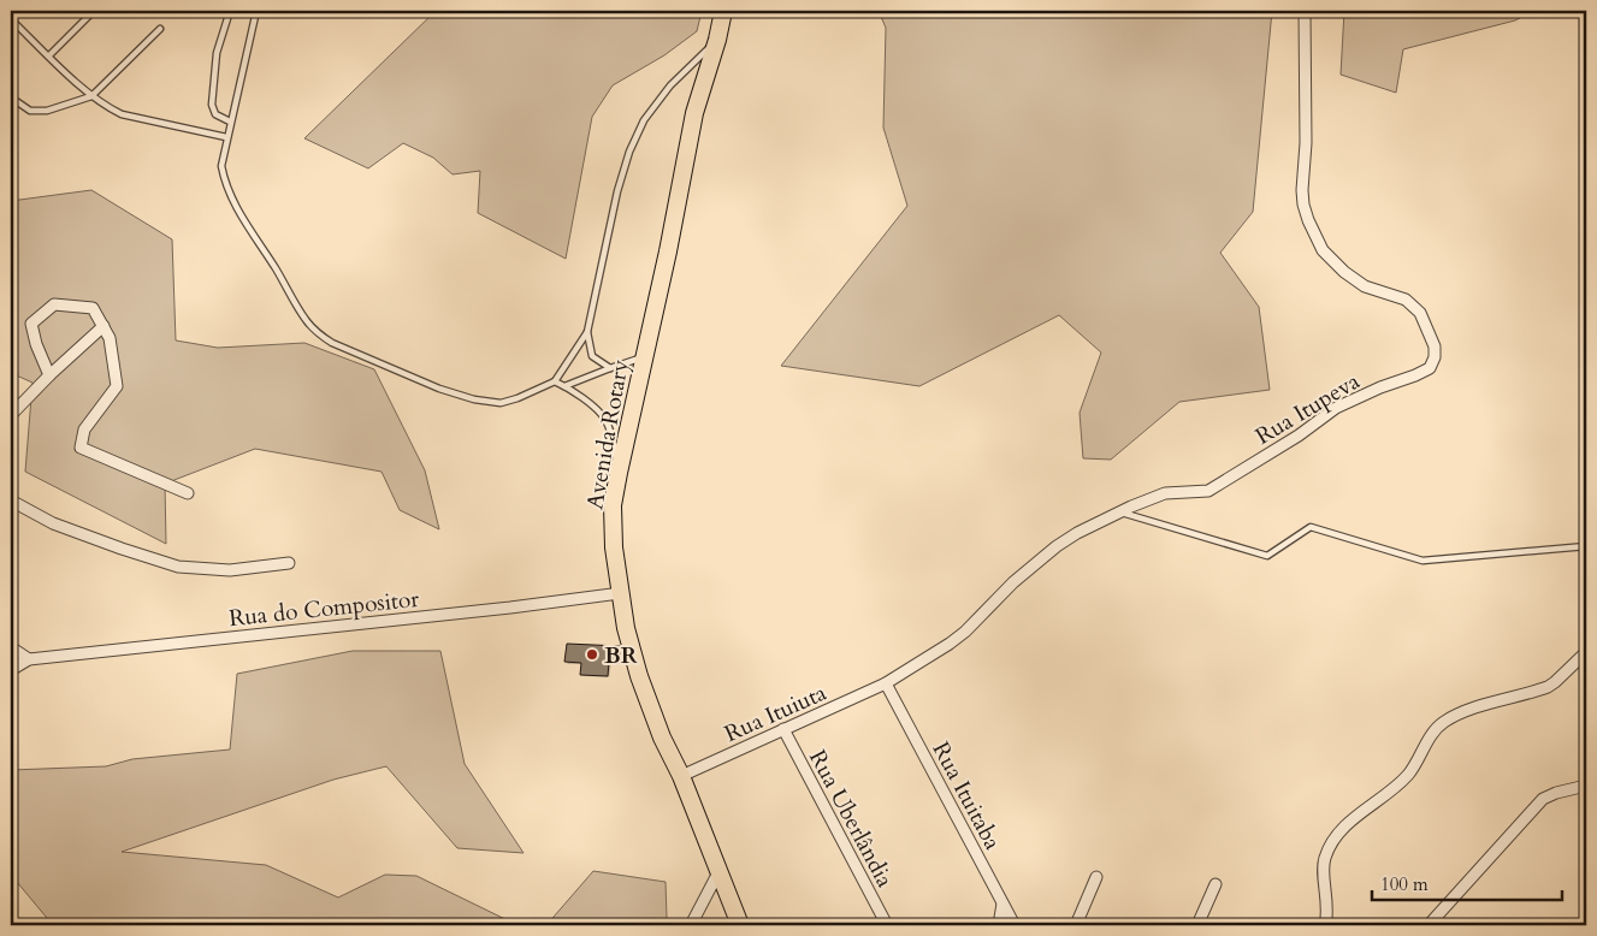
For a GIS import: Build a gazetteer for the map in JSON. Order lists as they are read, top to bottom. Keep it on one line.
{"streets":{"main road":["Avenida Rotary"],"street":["Rua Itupeva","Rua do Compositor","Rua Ituiuta","Rua Ituitaba","Rua Uberlândia"]},"crossings":[["Rua Itupeva","Rua Ituiuta"],["Rua Itupeva","Rua Ituitaba"],["Avenida Rotary","Rua do Compositor"],["Avenida Rotary","Rua Ituiuta"],["Rua Ituiuta","Rua Ituitaba"],["Rua Ituiuta","Rua Uberlândia"]],"places":["BR"],"scale_bar":"100 m"}
